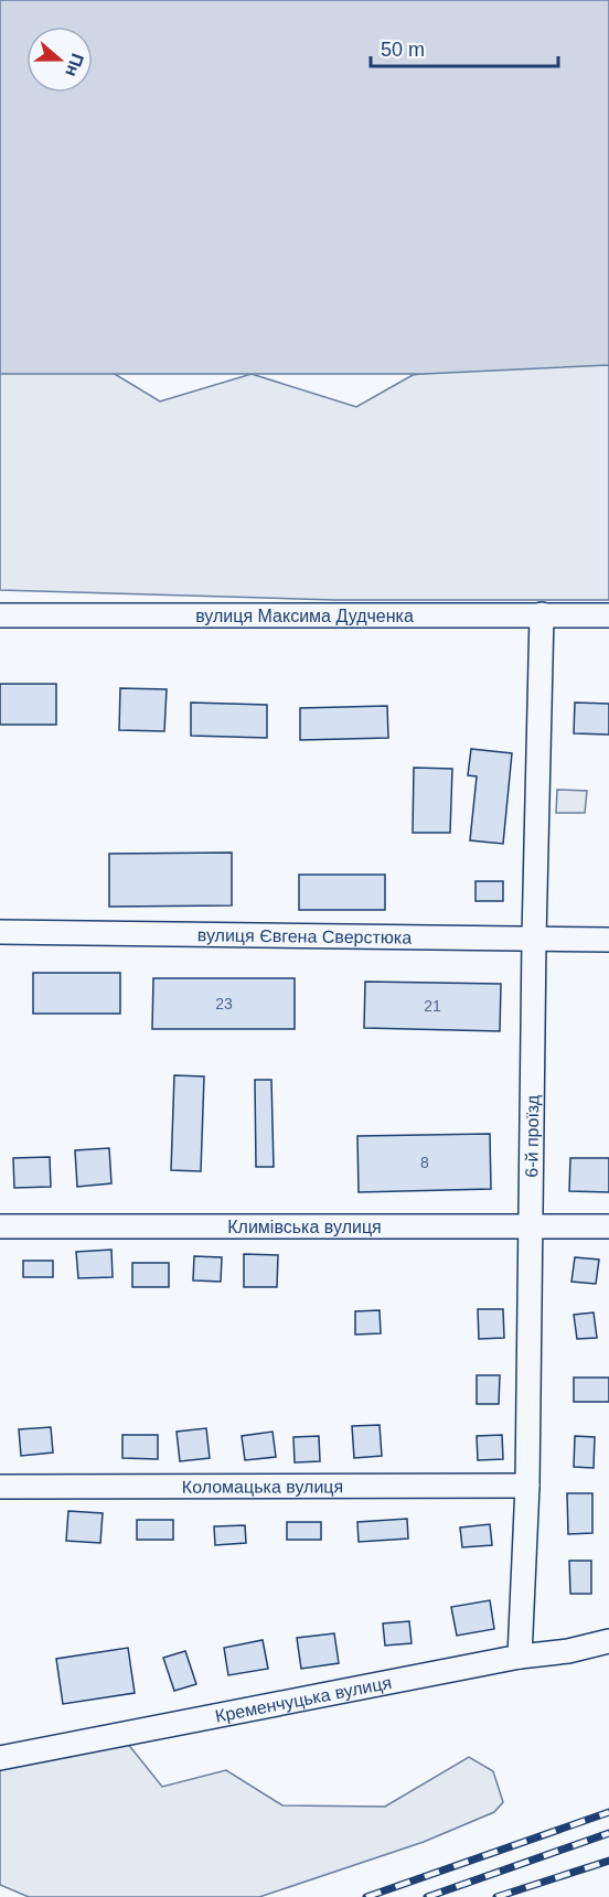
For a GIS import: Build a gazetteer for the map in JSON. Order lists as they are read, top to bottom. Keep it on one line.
{"streets":{"street":["вулиця Максима Дудченка","вулиця Євгена Сверстюка","6-й проїзд","Климівська вулиця","Коломацька вулиця","Кременчуцька вулиця"]},"crossings":[["вулиця Максима Дудченка","6-й проїзд"],["вулиця Євгена Сверстюка","6-й проїзд"],["6-й проїзд","Климівська вулиця"],["6-й проїзд","Коломацька вулиця"],["6-й проїзд","Кременчуцька вулиця"]],"house_numbers":["23","21","8"],"scale_bar":"50 m","north":"right"}
